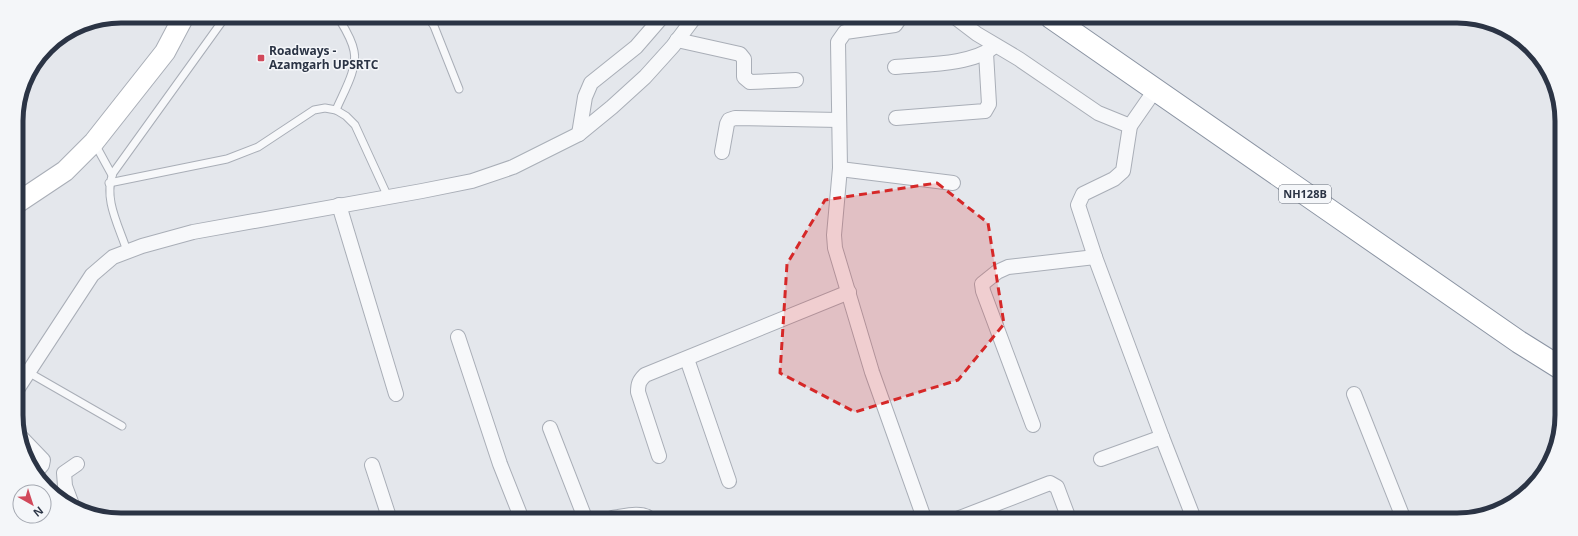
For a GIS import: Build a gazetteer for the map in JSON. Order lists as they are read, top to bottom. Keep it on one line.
{"streets":{"highway":["NH128B"]},"places":{"transit":["Roadways - Azamgarh UPSRTC"]},"north":"bottom right"}
